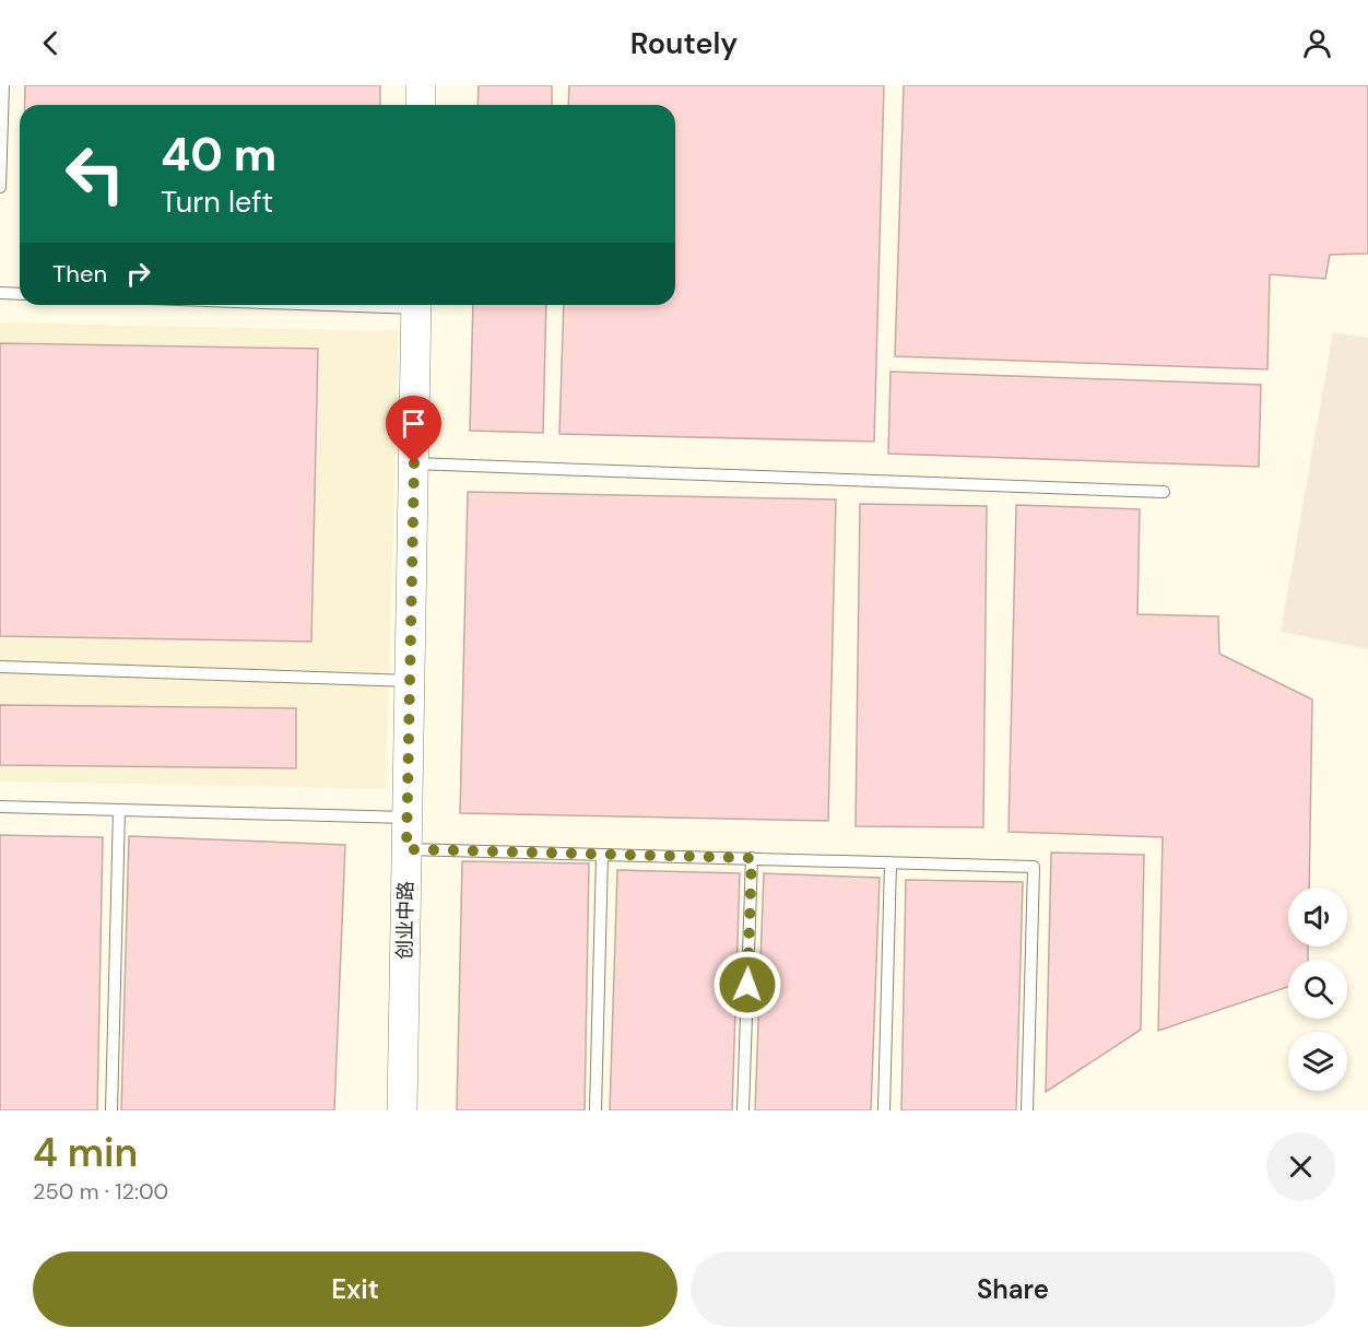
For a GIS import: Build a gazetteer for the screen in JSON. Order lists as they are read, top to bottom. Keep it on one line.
{"streets":{"street":["创业中路"]},"page":{"header":"Routely","turn":["40 m","Turn left"],"then":"Then","heading":["4 min","250 m · 12:00"],"buttons":["Exit","Share"]}}
